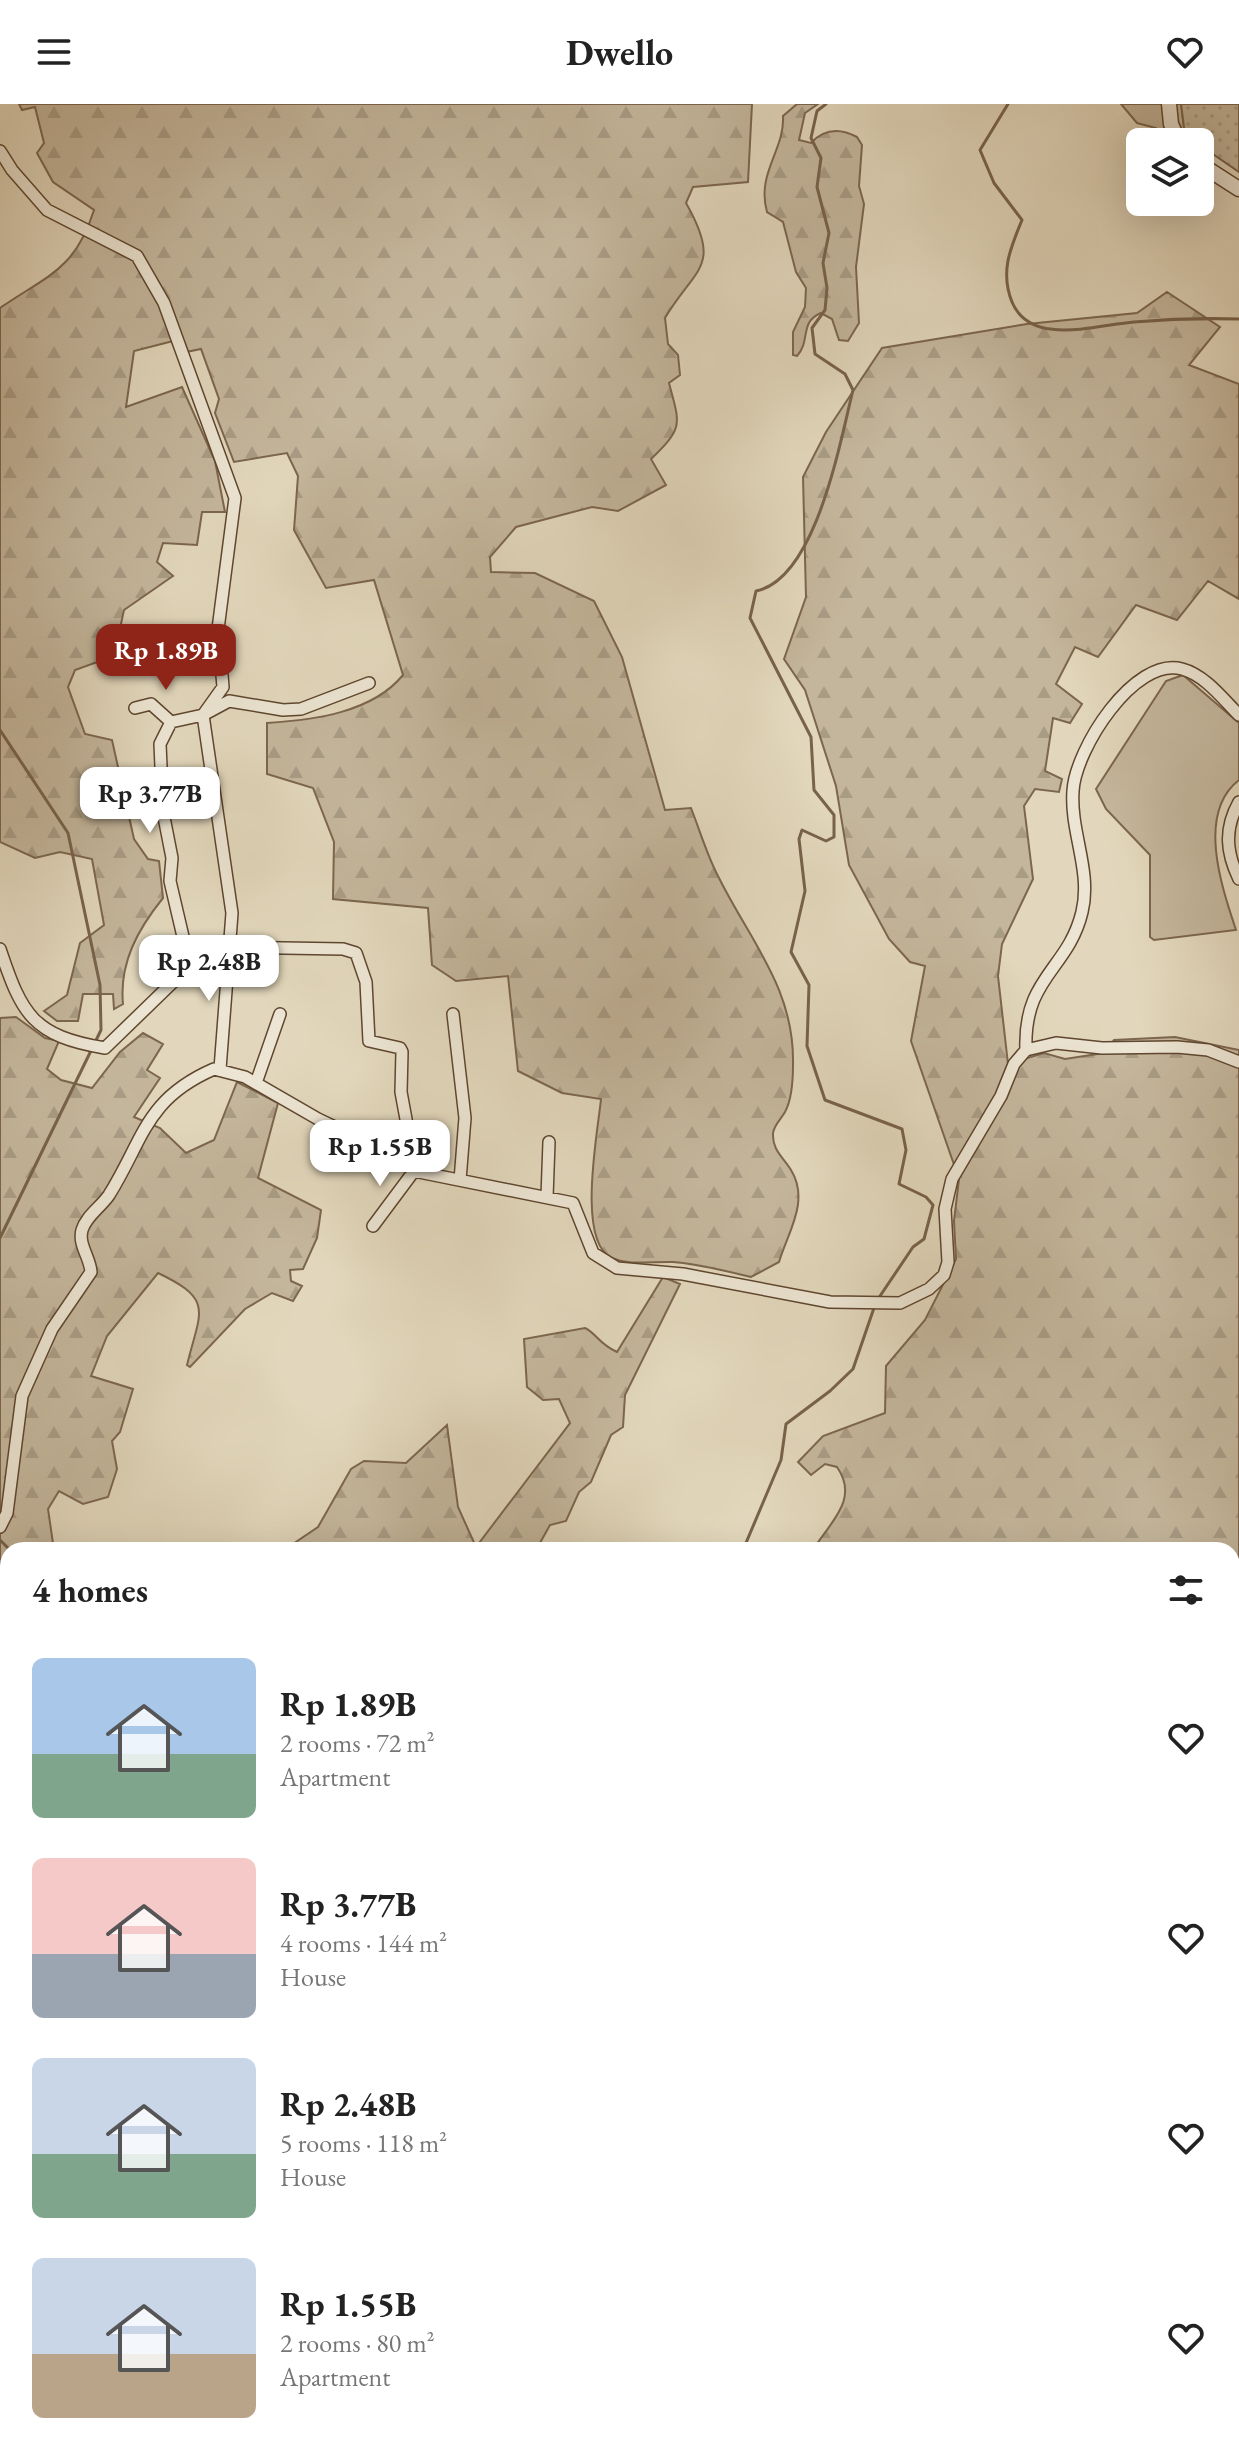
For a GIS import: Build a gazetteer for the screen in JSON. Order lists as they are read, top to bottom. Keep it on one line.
{"page":{"header":"Dwello","price":["Rp 1.89B","Rp 3.77B","Rp 2.48B","Rp 1.55B"],"heading":"4 homes","list":[{"name":"Rp 1.89B","note":"2 rooms · 72 m² · Apartment"},{"name":"Rp 3.77B","note":"4 rooms · 144 m² · House"},{"name":"Rp 2.48B","note":"5 rooms · 118 m² · House"},{"name":"Rp 1.55B","note":"2 rooms · 80 m² · Apartment"}]}}
